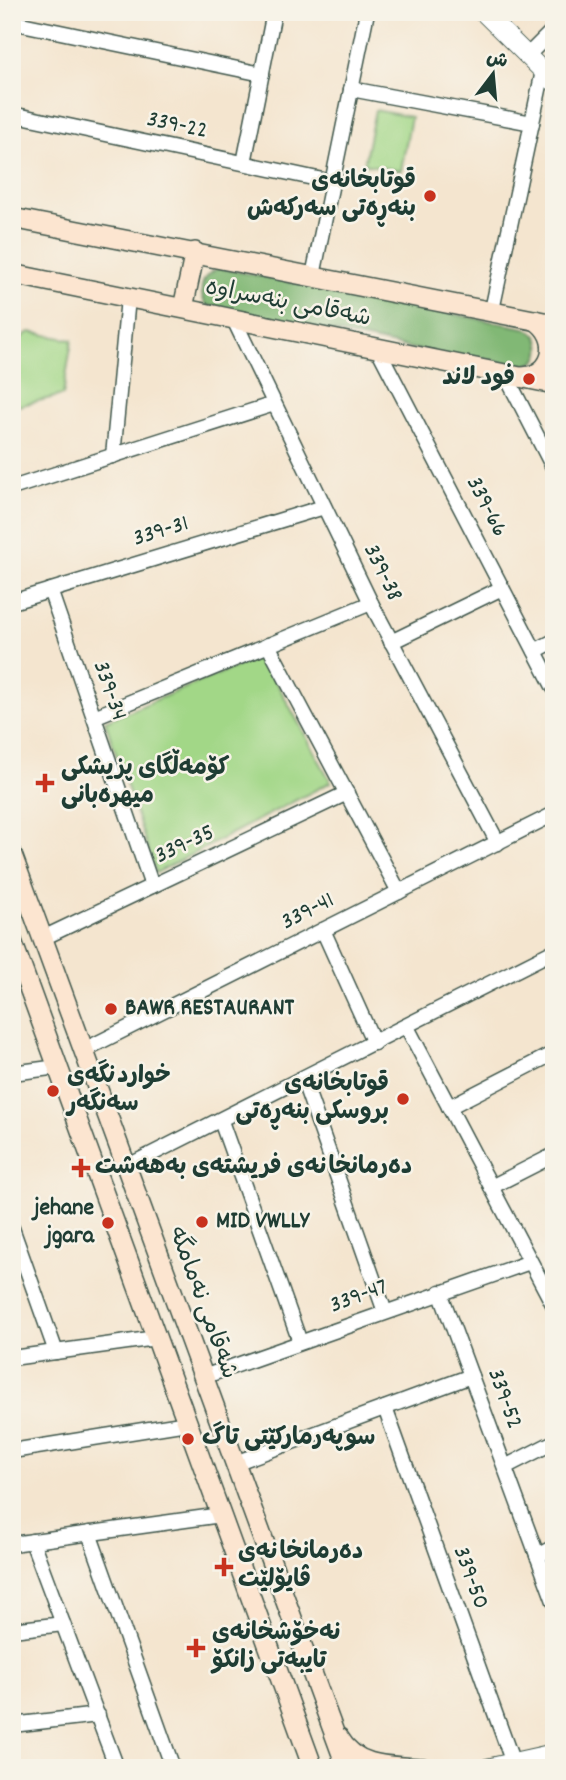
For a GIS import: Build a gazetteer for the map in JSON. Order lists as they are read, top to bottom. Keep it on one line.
{"streets":{"main road":["شەقامی بنەسراوە","شەقامی نەمامگە"],"street":["339-22","339-66","339-31","339-38","339-34","339-35","339-41","339-47","339-52","339-50"]},"crossings":[["شەقامی بنەسراوە","339-66"],["شەقامی بنەسراوە","339-38"],["339-31","339-38"],["339-31","339-34"],["339-38","339-41"],["339-34","339-35"],["339-35","شەقامی نەمامگە"],["339-41","شەقامی نەمامگە"],["339-47","شەقامی نەمامگە"],["339-47","339-52"]],"places":{"other":["قوتابخانەی بنەڕەتی سەرکەش","فود لاند","BAWR RESTAURANT","خواردنگەی سەنگەر","قوتابخانەی بروسکی بنەڕەتی","MID VWLLY","jehane jgara","سوپەرمارکێتی تاگ"],"health":["کۆمەڵگای پزیشکی میهرەبانی","دەرمانخانەی فریشتەی بەهەشت","دەرمانخانەی ڤایۆلێت","نەخۆشخانەی تایبەتی زانکۆ"]},"north":"top"}
